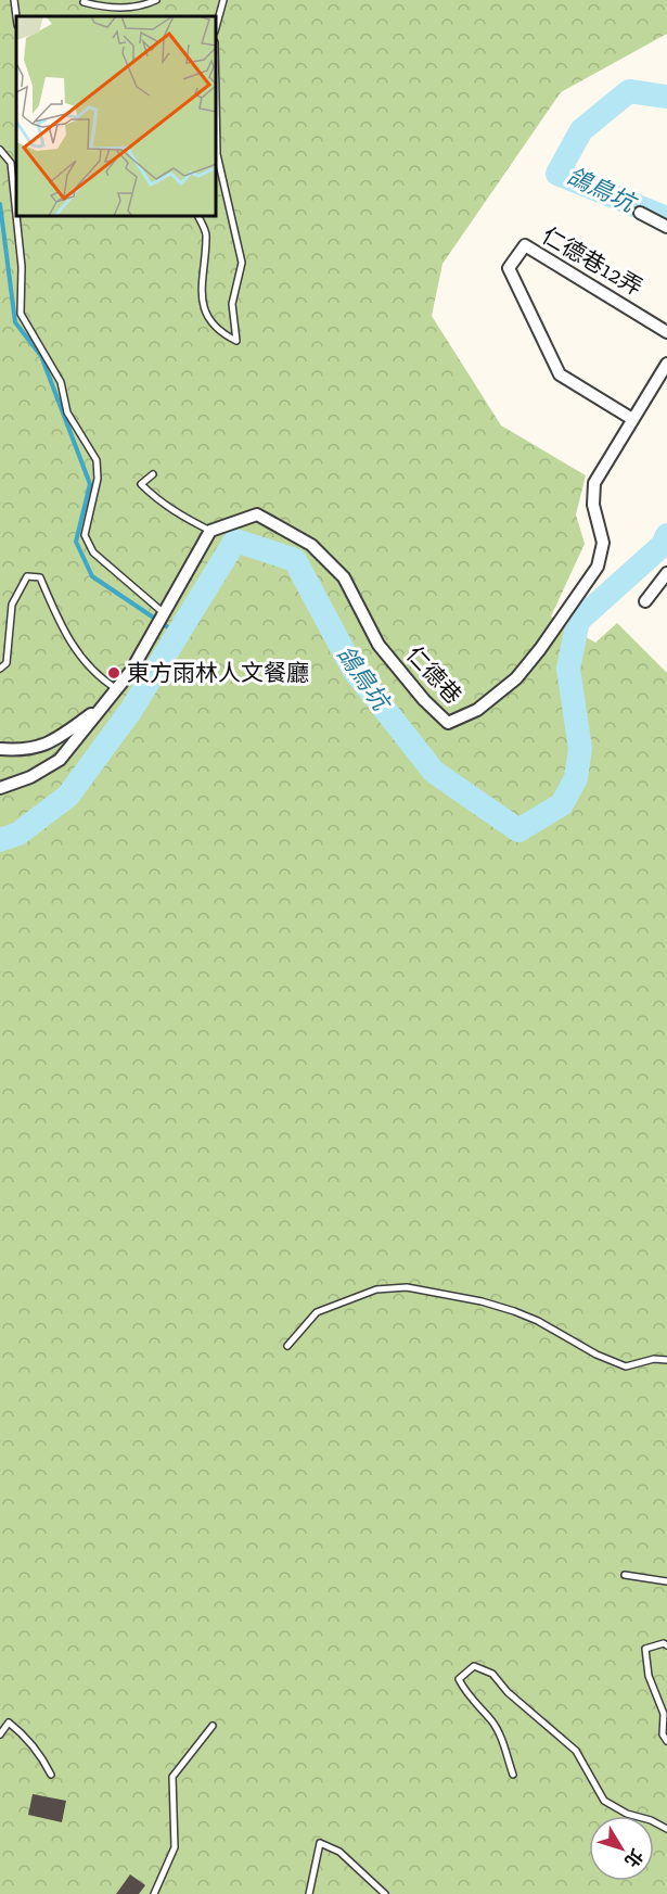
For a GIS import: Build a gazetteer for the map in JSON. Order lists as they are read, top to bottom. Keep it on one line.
{"streets":{"street":["仁德巷12弄","仁德巷"]},"crossings":[["仁德巷12弄","仁德巷"]],"water":["鴿鳥坑"],"places":["東方雨林人文餐廳"],"north":"bottom right"}
